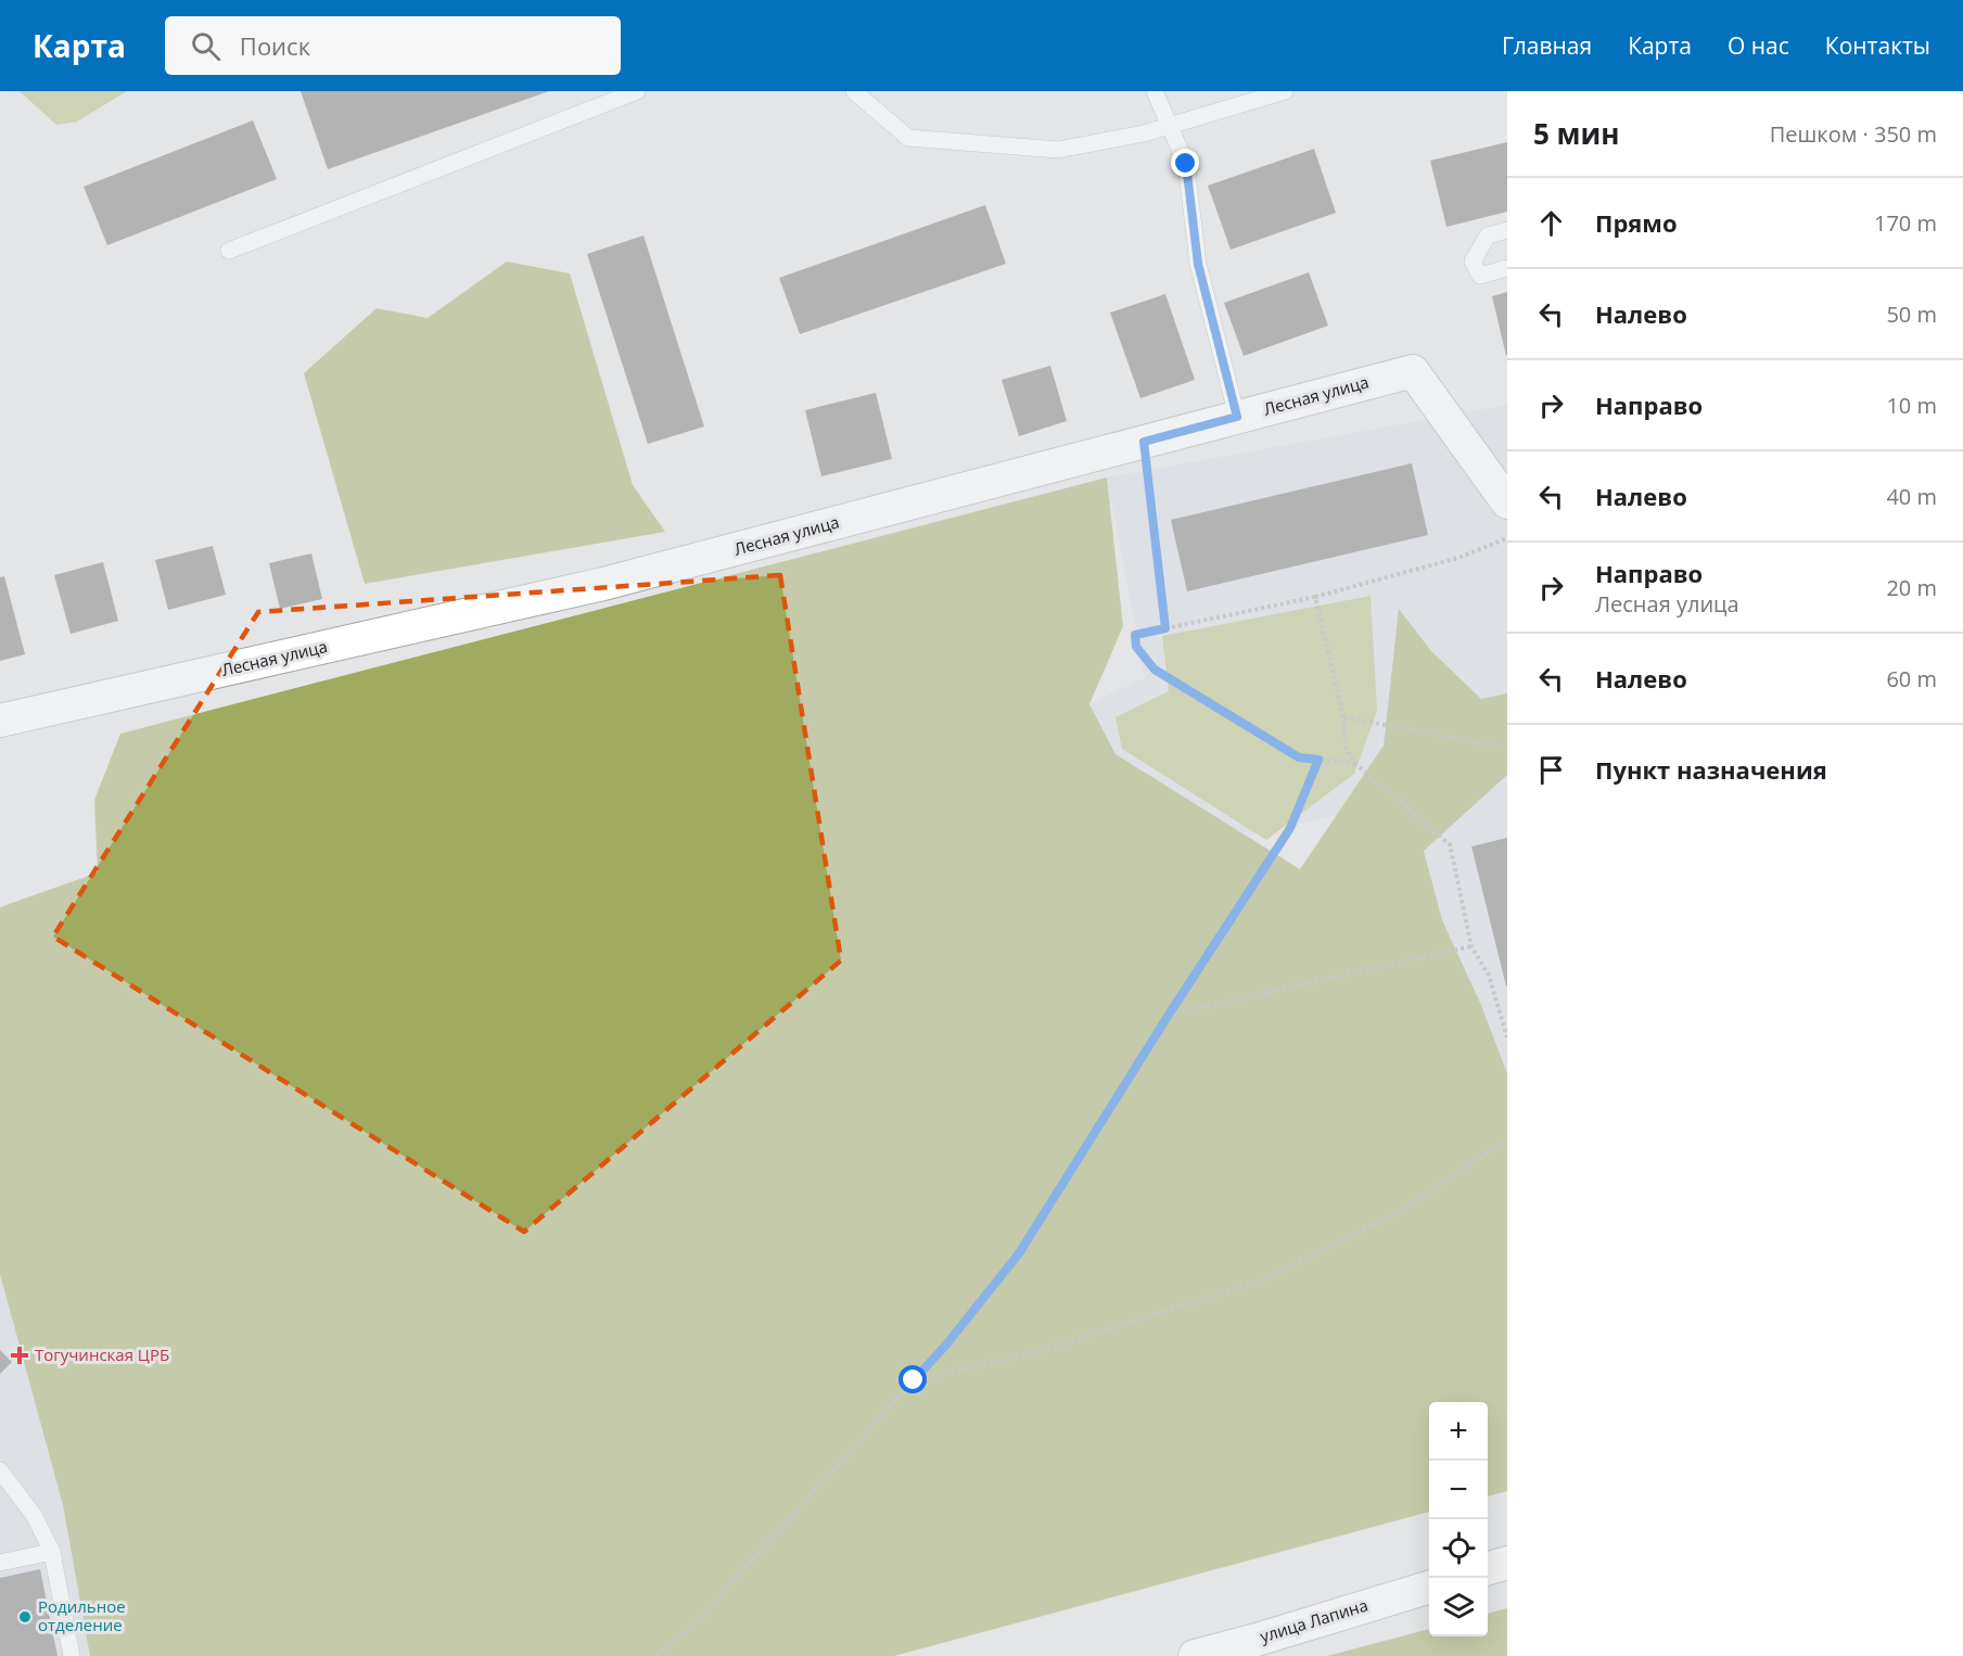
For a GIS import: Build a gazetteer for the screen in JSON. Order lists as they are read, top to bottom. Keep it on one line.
{"streets":{"street":["Лесная улица","улица Лапина"]},"places":{"health":["Тогучинская ЦРБ"],"other":["Родильное отделение"]},"page":{"header":"Карта","search":"Поиск","nav":["Главная","Карта","О нас","Контакты"],"heading":["5 мин","Пешком · 350 m"],"list":[["Прямо","170 m"],["Налево","50 m"],["Направо","10 m"],["Налево","40 m"],["Направо","Лесная улица","20 m"],["Налево","60 m"],"Пункт назначения"],"map_buttons":["+","−"]}}
